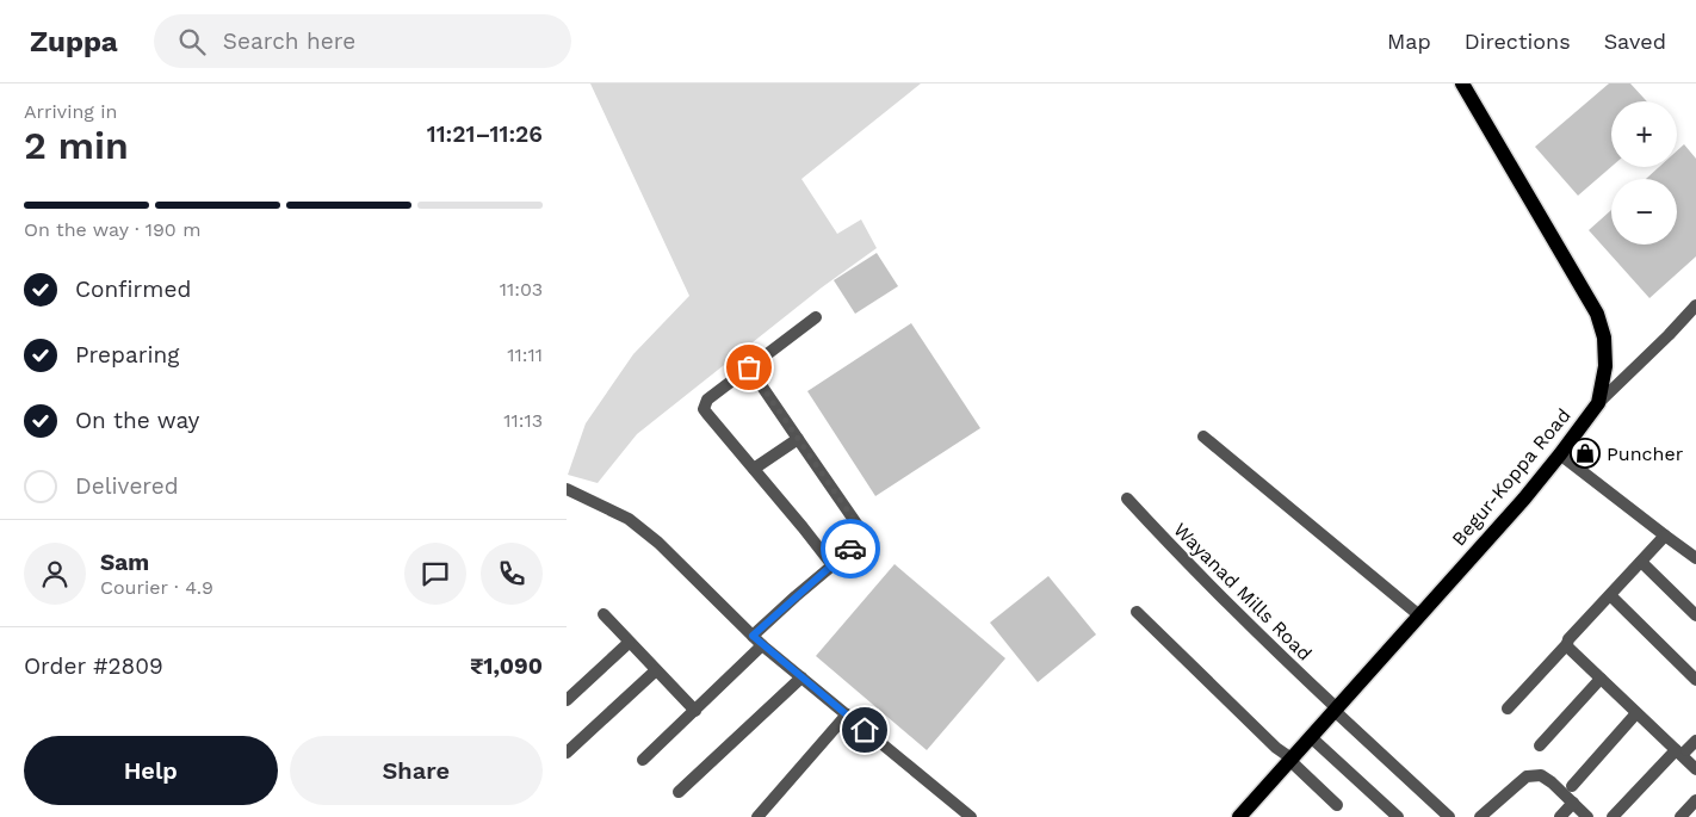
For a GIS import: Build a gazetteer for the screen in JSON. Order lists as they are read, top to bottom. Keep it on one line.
{"streets":{"main road":["Begur-Koppa Road"],"street":["Wayanad Mills Road"]},"crossings":[["Begur-Koppa Road","Wayanad Mills Road"]],"places":{"shop":["Puncher"]},"page":{"header":"Zuppa","search":"Search here","nav":["Map","Directions","Saved"],"heading":["2 min","Arriving in","11:21–11:26"],"panel":["Sam","Courier · 4.9","Order #2809","₹1,090"],"map_buttons":["+","−"],"bar":"On the way · 190 m","list":[["Confirmed","11:03"],["Preparing","11:11"],["On the way","11:13"],"Delivered"],"buttons":["Help","Share"]}}
